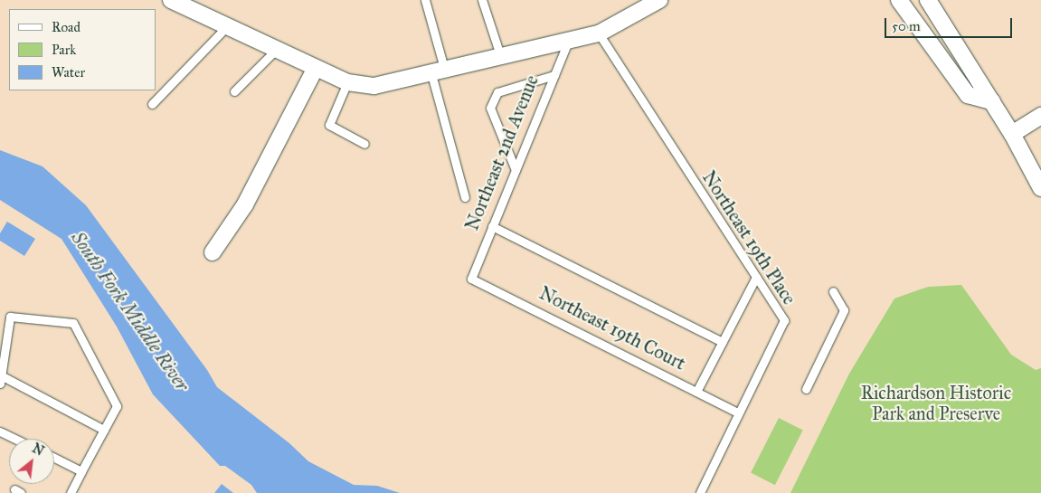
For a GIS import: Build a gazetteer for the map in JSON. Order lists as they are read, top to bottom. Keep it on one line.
{"streets":{"street":["Northeast 2nd Avenue"],"lane":["Northeast 19th Place","Northeast 19th Court"]},"crossings":[["Northeast 2nd Avenue","Northeast 19th Place"],["Northeast 2nd Avenue","Northeast 19th Court"],["Northeast 19th Place","Northeast 19th Court"]],"water":["South Fork Middle River"],"parks":["Richardson Historic Park and Preserve"],"legend":["Road","Park","Water"],"scale_bar":"50 m","north":"top right"}
